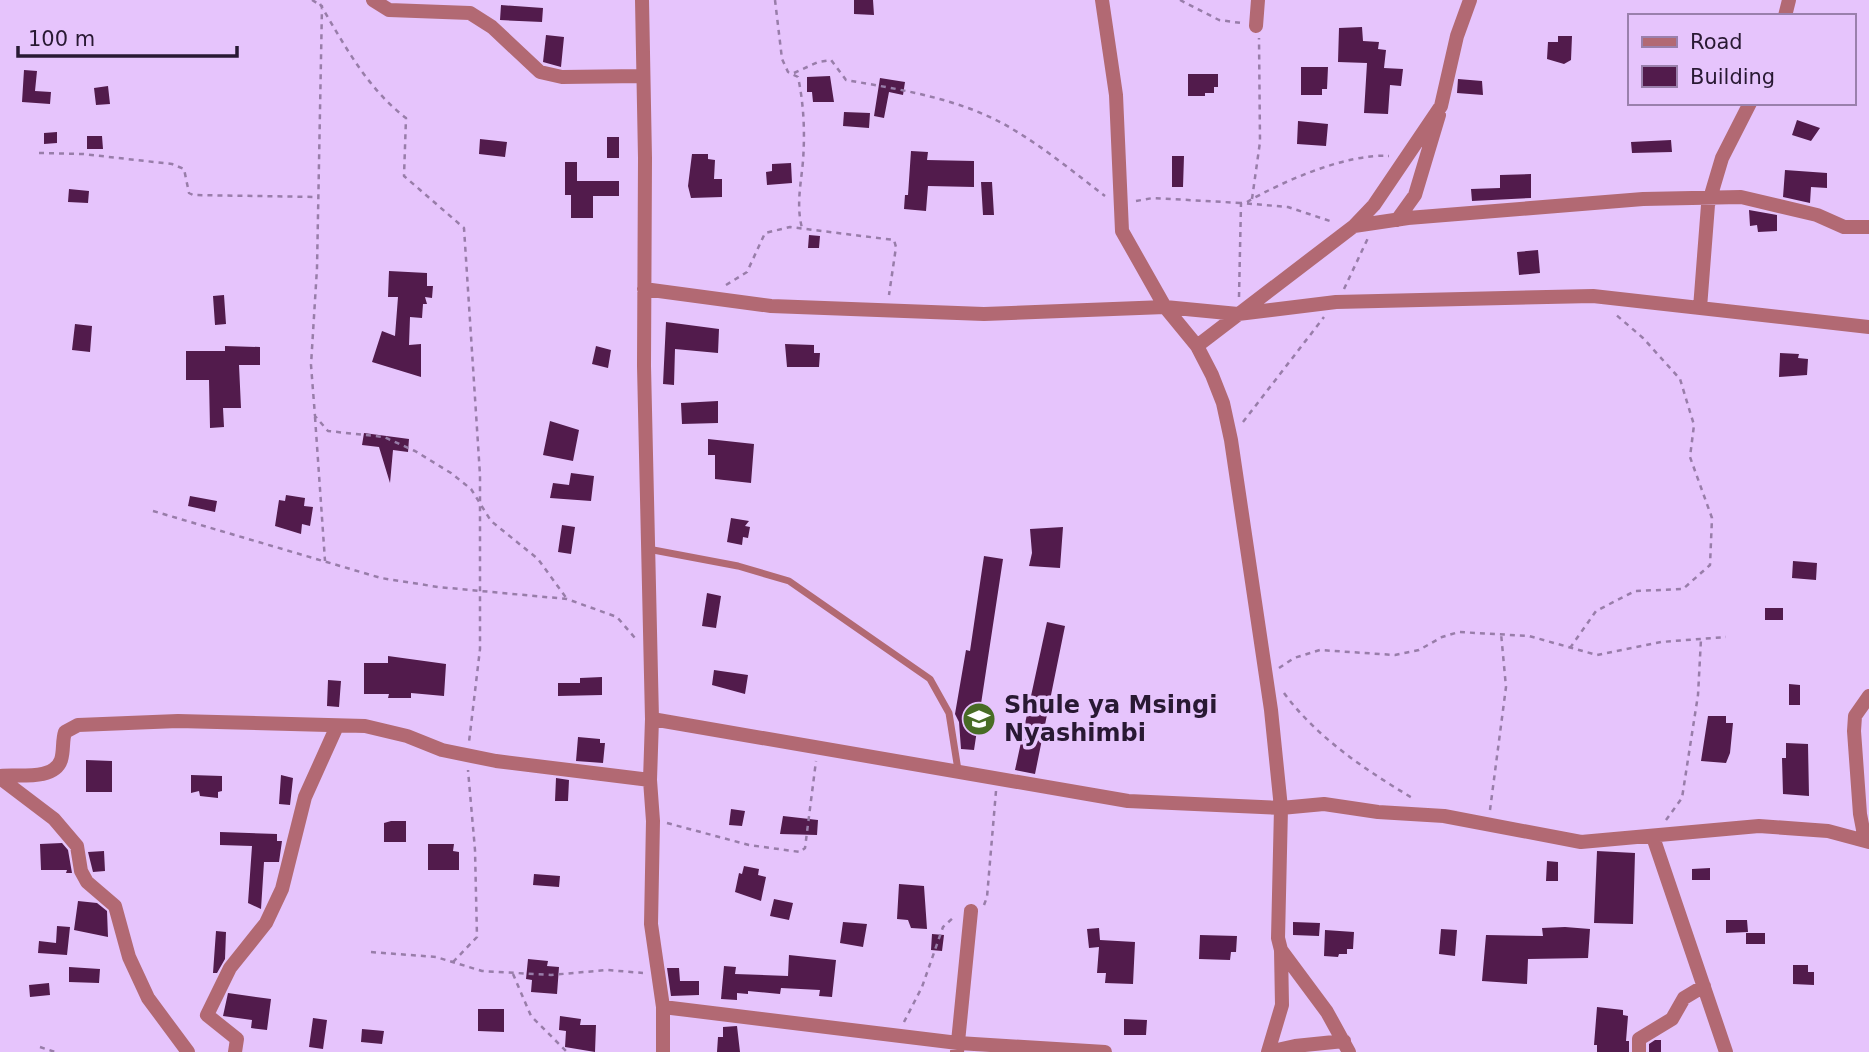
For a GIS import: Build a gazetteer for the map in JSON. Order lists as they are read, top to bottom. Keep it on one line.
{"places":{"school or university":["Shule ya Msingi Nyashimbi"]},"legend":["Road","Building"],"scale_bar":"100 m"}
